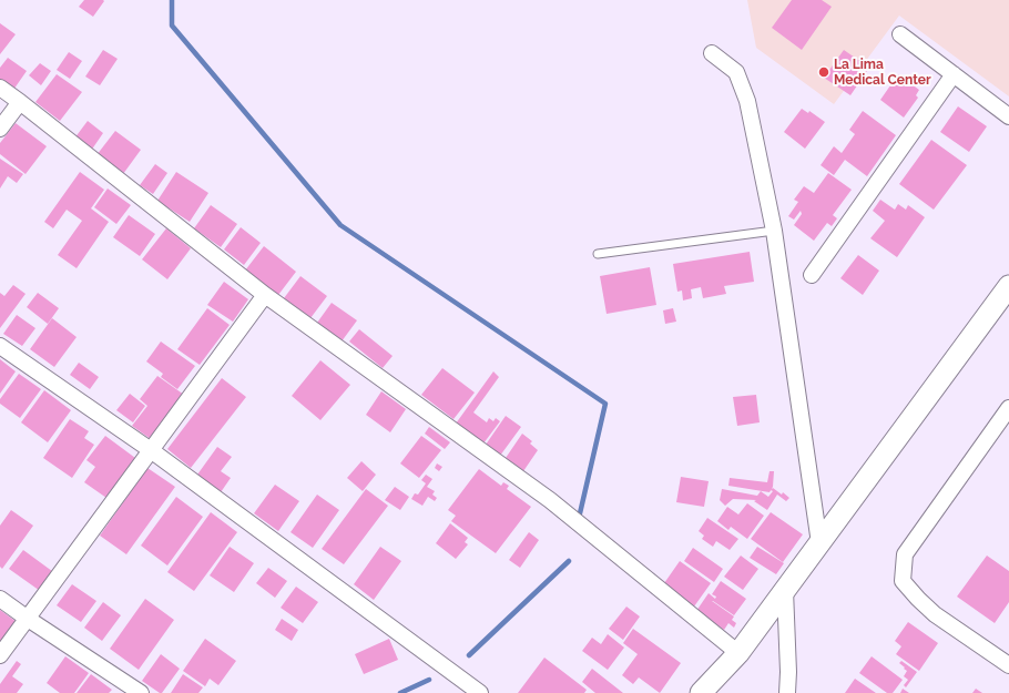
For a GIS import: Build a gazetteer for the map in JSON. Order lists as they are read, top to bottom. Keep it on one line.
{"places":["La Lima Medical Center"]}
